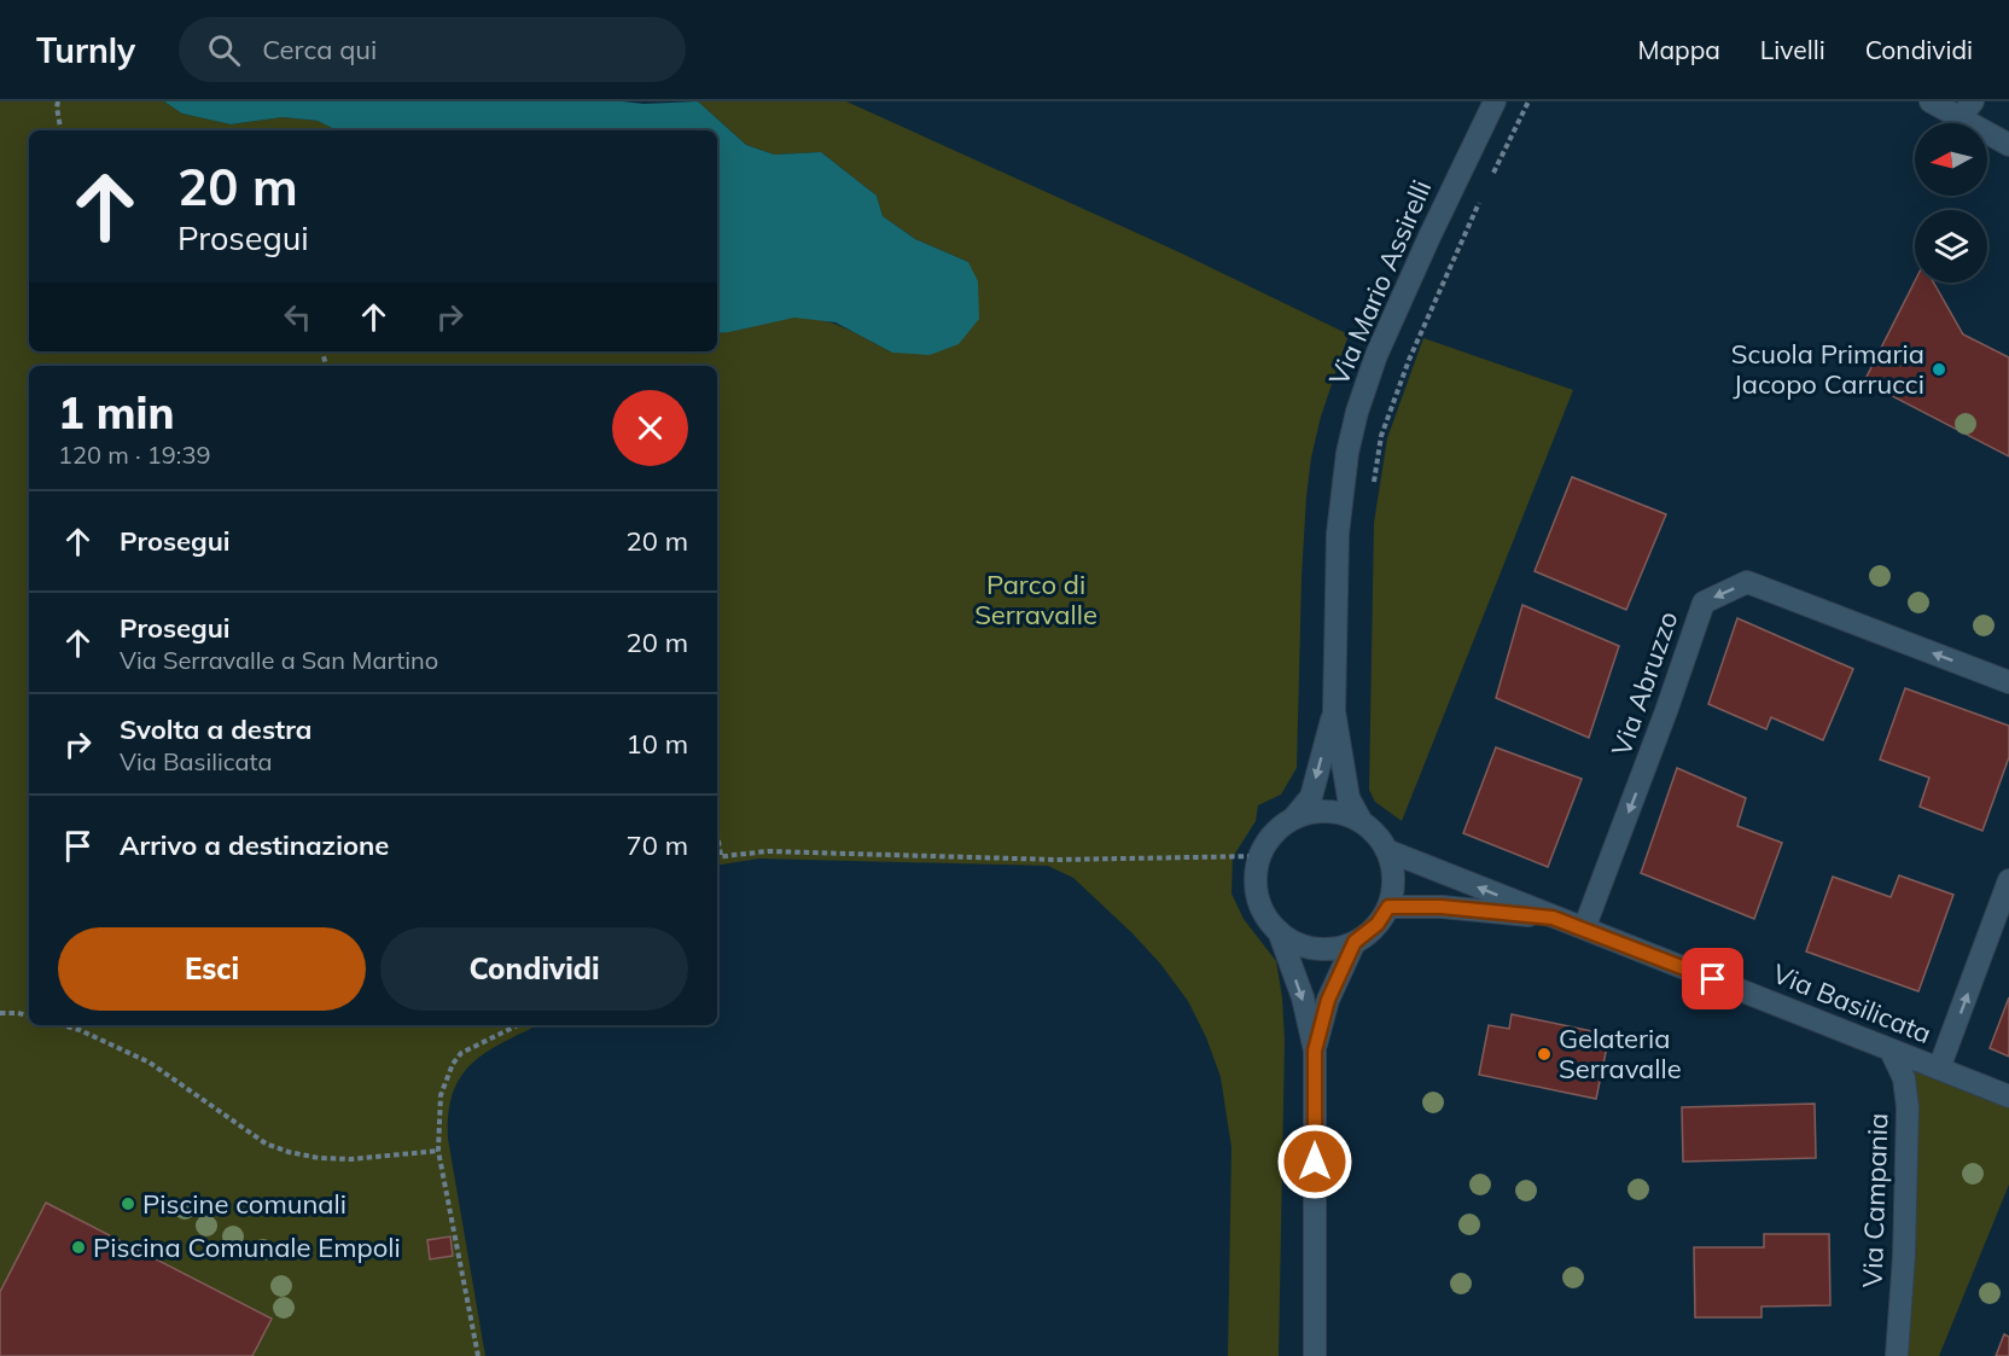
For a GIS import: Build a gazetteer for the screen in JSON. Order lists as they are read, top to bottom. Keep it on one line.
{"streets":{"street":["Via Mario Assirelli","Via Abruzzo","Via Basilicata","Via Campania"]},"crossings":[["Via Abruzzo","Via Basilicata"],["Via Basilicata","Via Campania"]],"parks":["Parco di Serravalle"],"places":["Scuola Primaria Jacopo Carrucci","Gelateria Serravalle","Piscine comunali","Piscina Comunale Empoli"],"north":"left","page":{"header":"Turnly","search":"Cerca qui","nav":["Mappa","Livelli","Condividi"],"turn":["20 m","Prosegui"],"heading":["1 min","120 m · 19:39"],"list":[{"name":"Prosegui","value":"20 m"},{"name":"Prosegui","note":"Via Serravalle a San Martino","value":"20 m"},{"name":"Svolta a destra","note":"Via Basilicata","value":"10 m"},{"name":"Arrivo a destinazione","value":"70 m"}],"buttons":["Esci","Condividi"]}}
